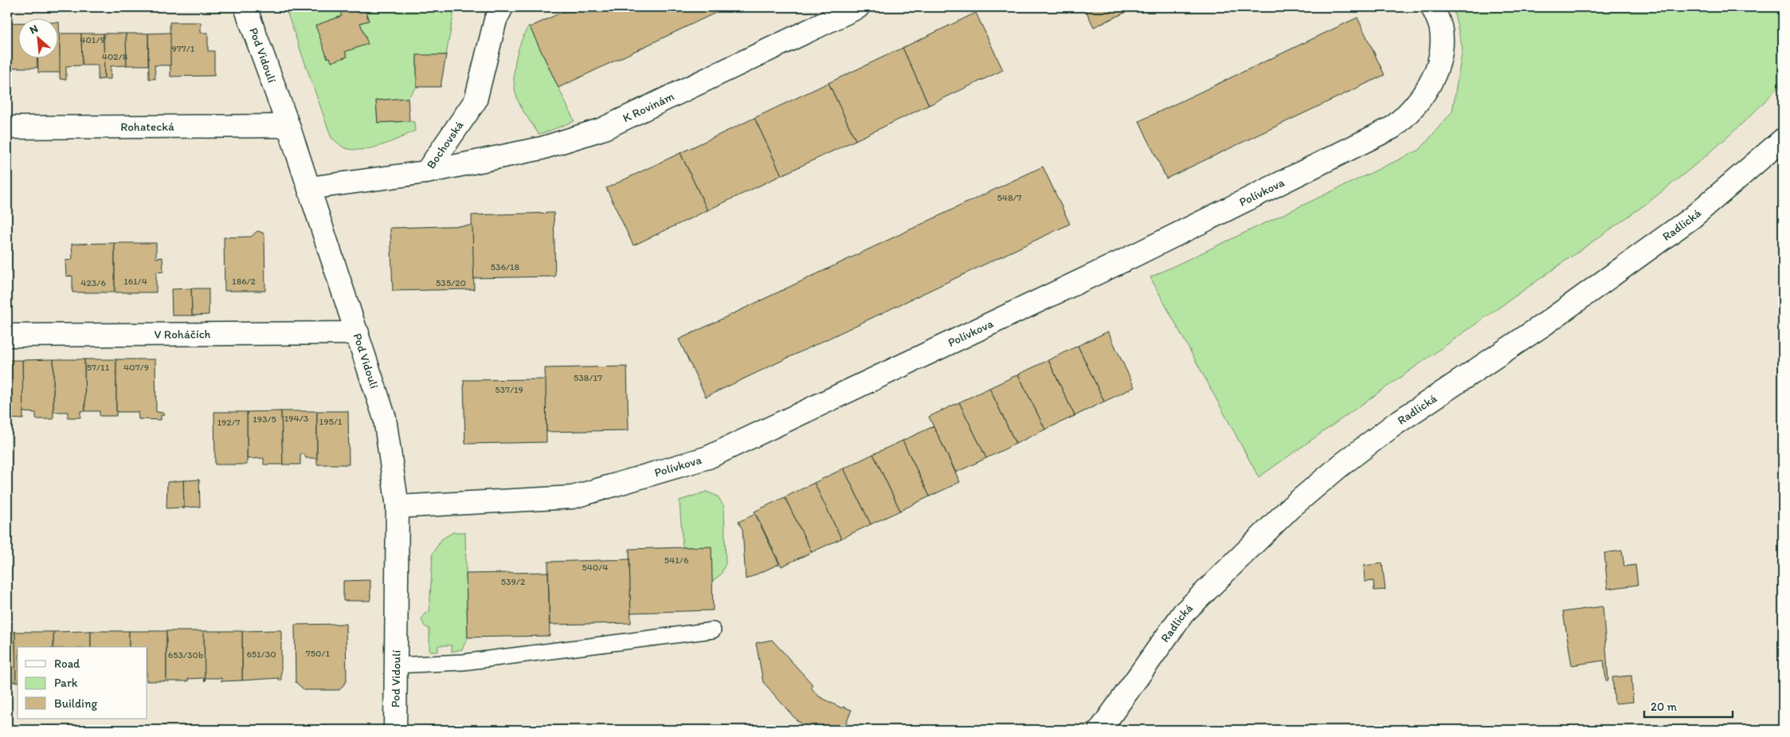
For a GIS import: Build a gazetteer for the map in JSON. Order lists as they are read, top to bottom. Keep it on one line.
{"streets":{"street":["Pod Vidoulí","K Rovinám","Rohatecká","Bochovská","Polívkova","Radlická","V Roháčích"]},"crossings":[["Pod Vidoulí","Rohatecká"],["Pod Vidoulí","Bochovská"],["Pod Vidoulí","Polívkova"],["Pod Vidoulí","V Roháčích"],["K Rovinám","Bochovská"]],"house_numbers":["401/9","977/1","402/8","548/7","536/18","161/4","186/2","423/6","535/20","57/11","407/9","538/17","537/19","194/3","193/5","195/1","192/7","541/6","540/4","539/2","750/1","651/30","653/30b"],"legend":["Road","Park","Building"],"scale_bar":"20 m","north":"top left"}
